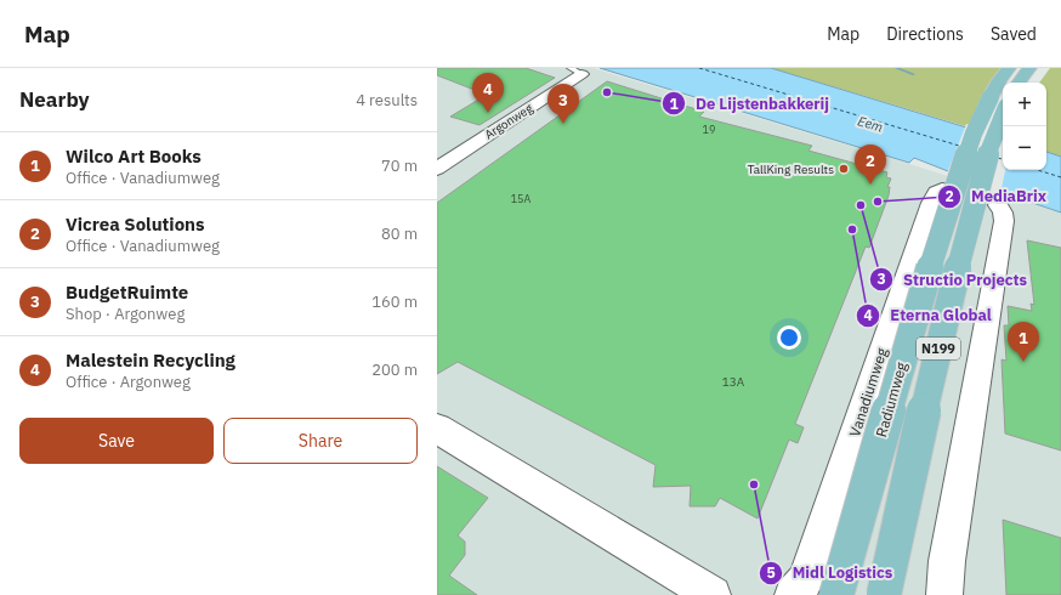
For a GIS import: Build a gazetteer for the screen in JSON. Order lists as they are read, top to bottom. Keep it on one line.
{"streets":{"main road":["N199","Radiumweg"],"street":["Argonweg","Vanadiumweg"]},"crossings":[["N199","Radiumweg"]],"water":["Eem"],"places":["De Lijstenbakkerij","TallKing Results","MediaBrix","Structio Projects","Eterna Global","Midl Logistics"],"house_numbers":["19","15A","13A"],"page":{"header":"Map","nav":["Map","Directions","Saved"],"heading":["Nearby","4 results"],"pins":["4","3","2","1"],"map_buttons":["+","−"],"list":[{"mark":"1","name":"Wilco Art Books","note":"Office · Vanadiumweg","value":"70 m"},{"mark":"2","name":"Vicrea Solutions","note":"Office · Vanadiumweg","value":"80 m"},{"mark":"3","name":"BudgetRuimte","note":"Shop · Argonweg","value":"160 m"},{"mark":"4","name":"Malestein Recycling","note":"Office · Argonweg","value":"200 m"}],"buttons":["Save","Share"]}}
